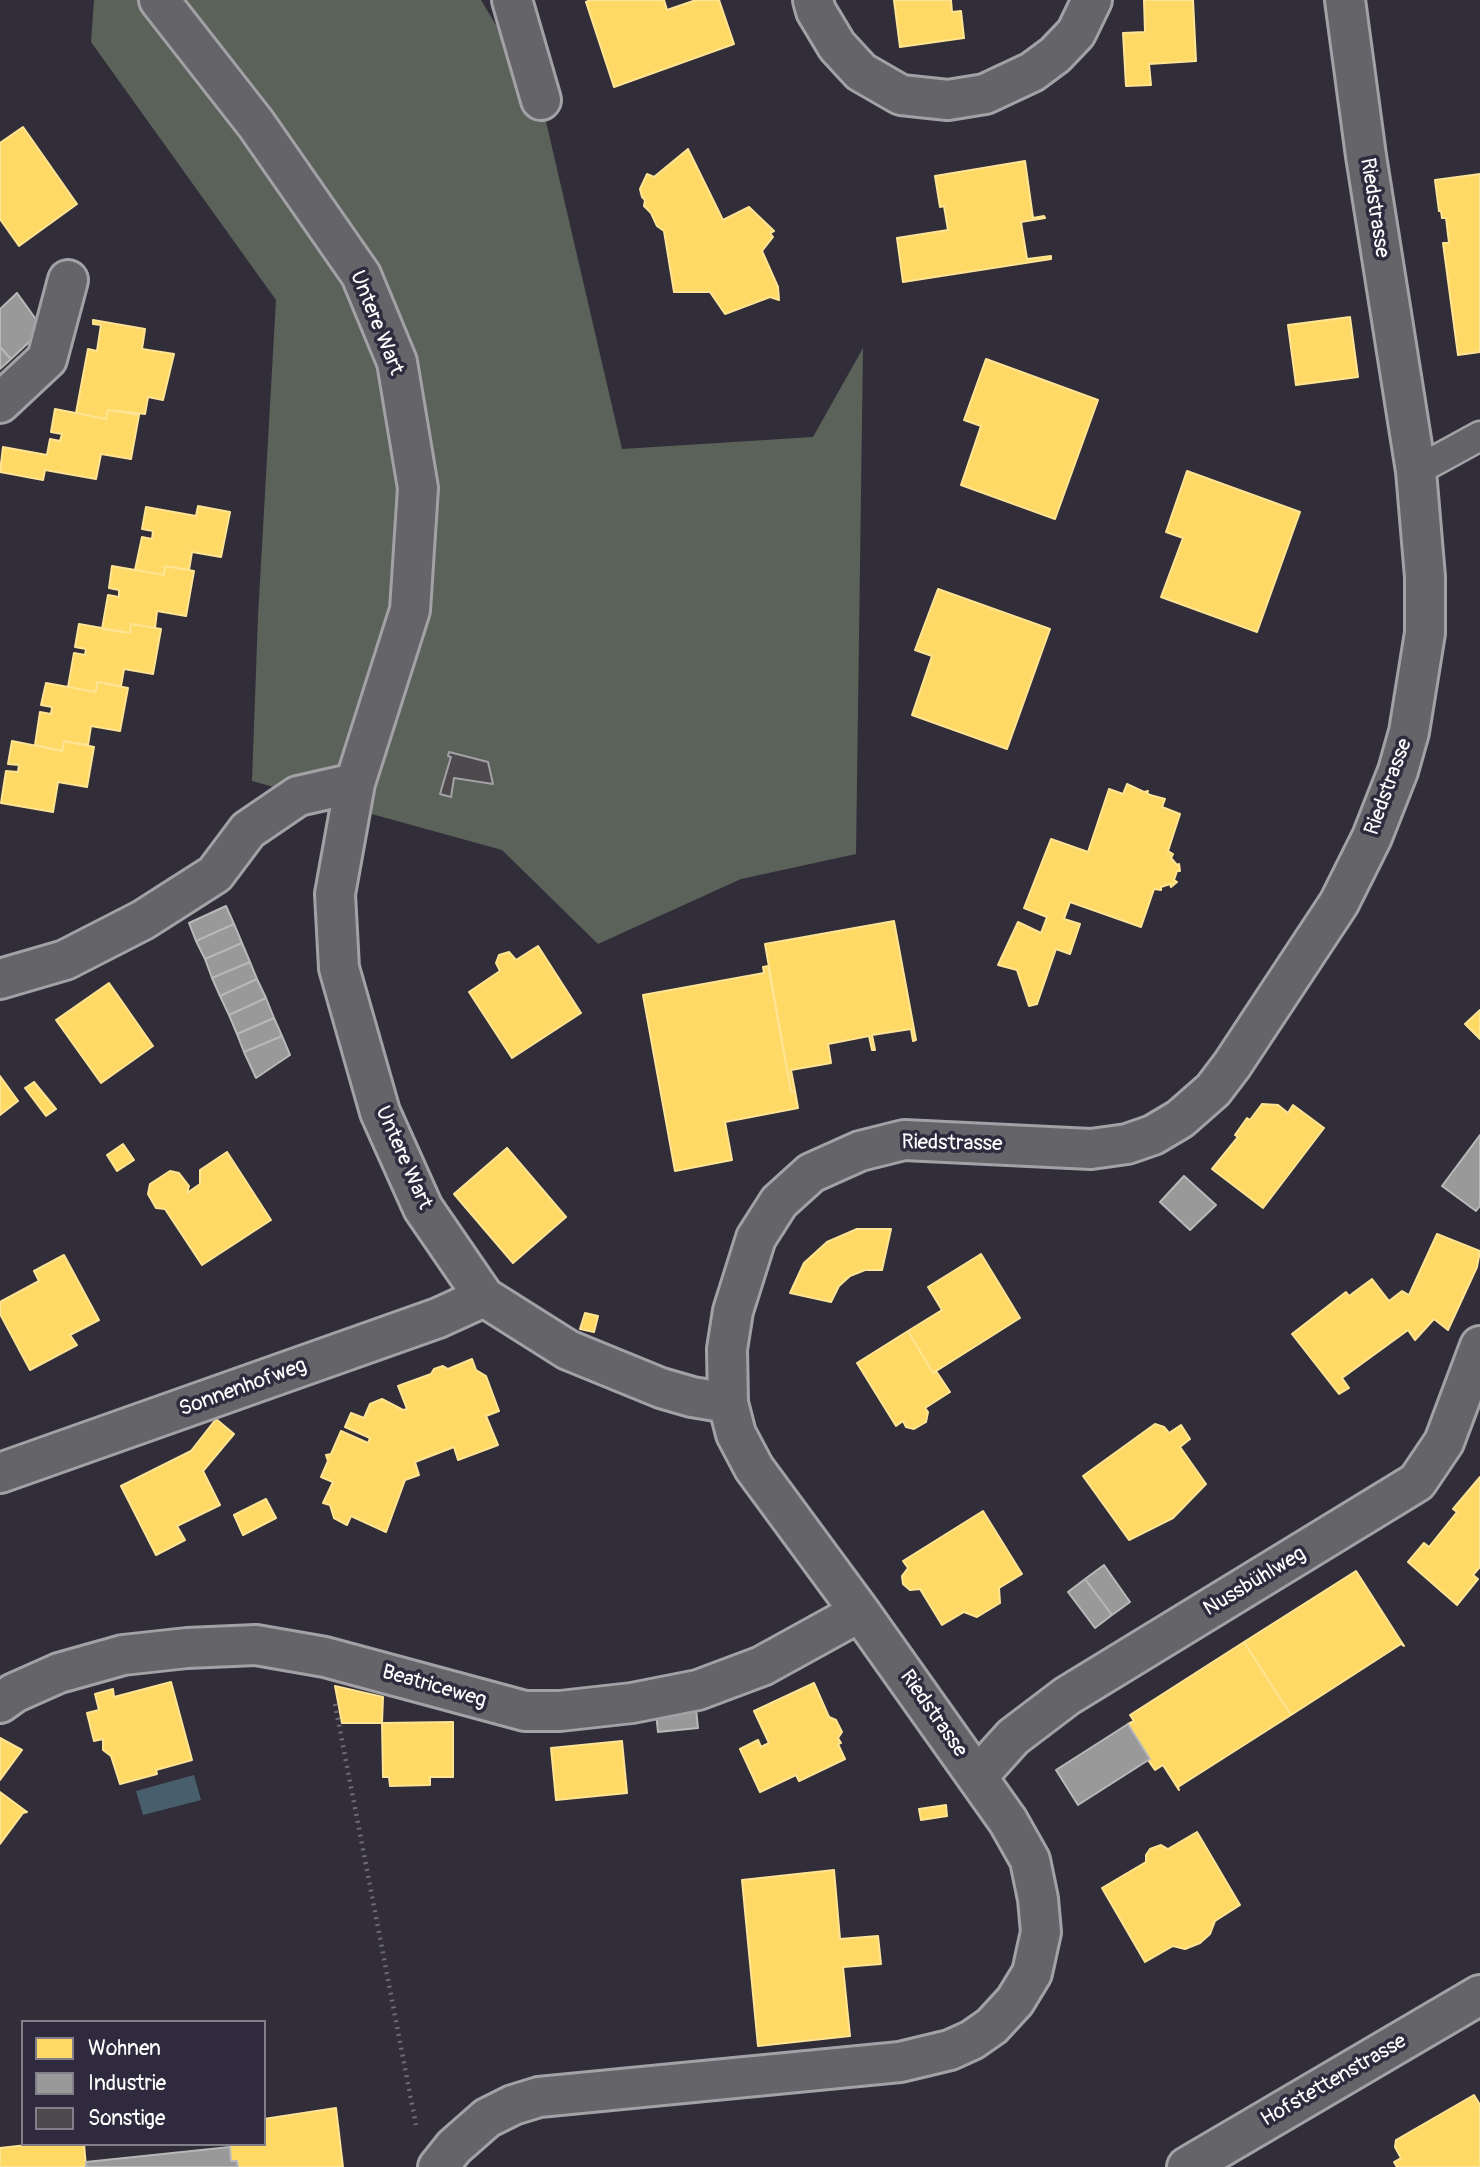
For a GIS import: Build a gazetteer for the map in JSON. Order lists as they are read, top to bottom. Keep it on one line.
{"streets":{"street":["Riedstrasse","Untere Wart","Sonnenhofweg","Nussbühlweg","Beatriceweg","Hofstettenstrasse"]},"crossings":[["Riedstrasse","Untere Wart"],["Riedstrasse","Nussbühlweg"],["Riedstrasse","Beatriceweg"],["Untere Wart","Sonnenhofweg"]],"legend":["Wohnen","Industrie","Sonstige"]}
